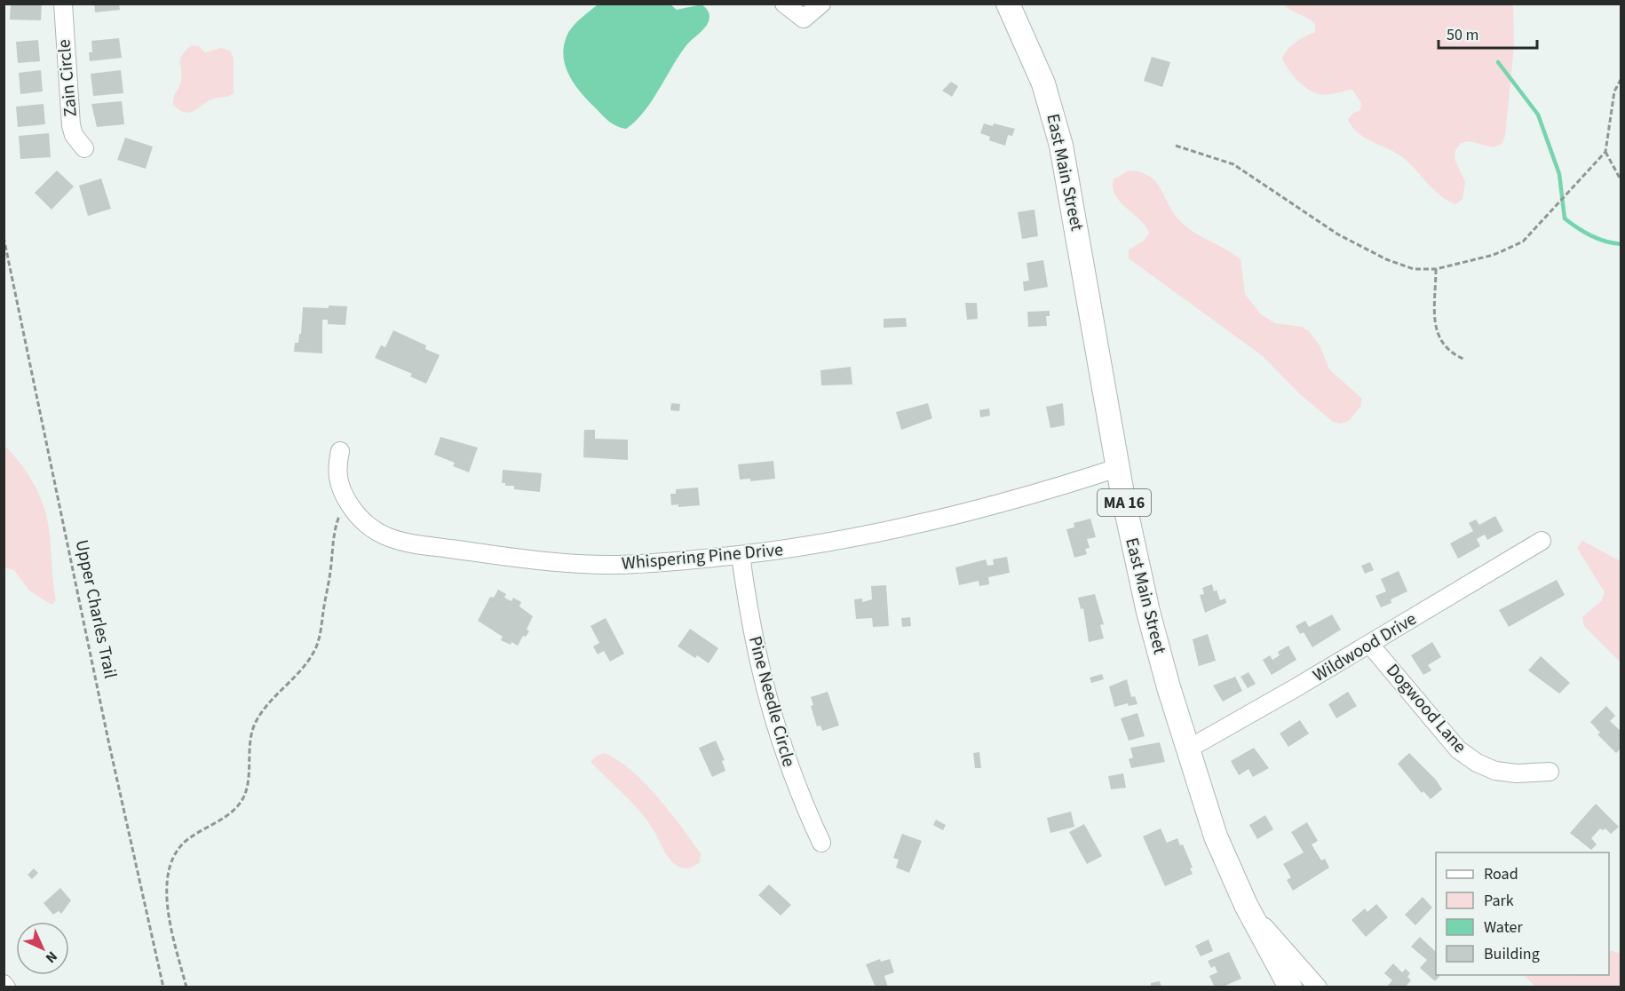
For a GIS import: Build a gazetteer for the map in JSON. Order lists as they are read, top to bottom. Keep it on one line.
{"streets":{"main road":["East Main Street","MA 16"],"street":["Zain Circle","Whispering Pine Drive","Wildwood Drive","Pine Needle Circle","Dogwood Lane"],"path":["Upper Charles Trail"]},"crossings":[["East Main Street","Whispering Pine Drive"],["East Main Street","Wildwood Drive"],["Whispering Pine Drive","Pine Needle Circle"],["Wildwood Drive","Dogwood Lane"]],"legend":["Road","Park","Water","Building"],"scale_bar":"50 m","north":"bottom right"}
